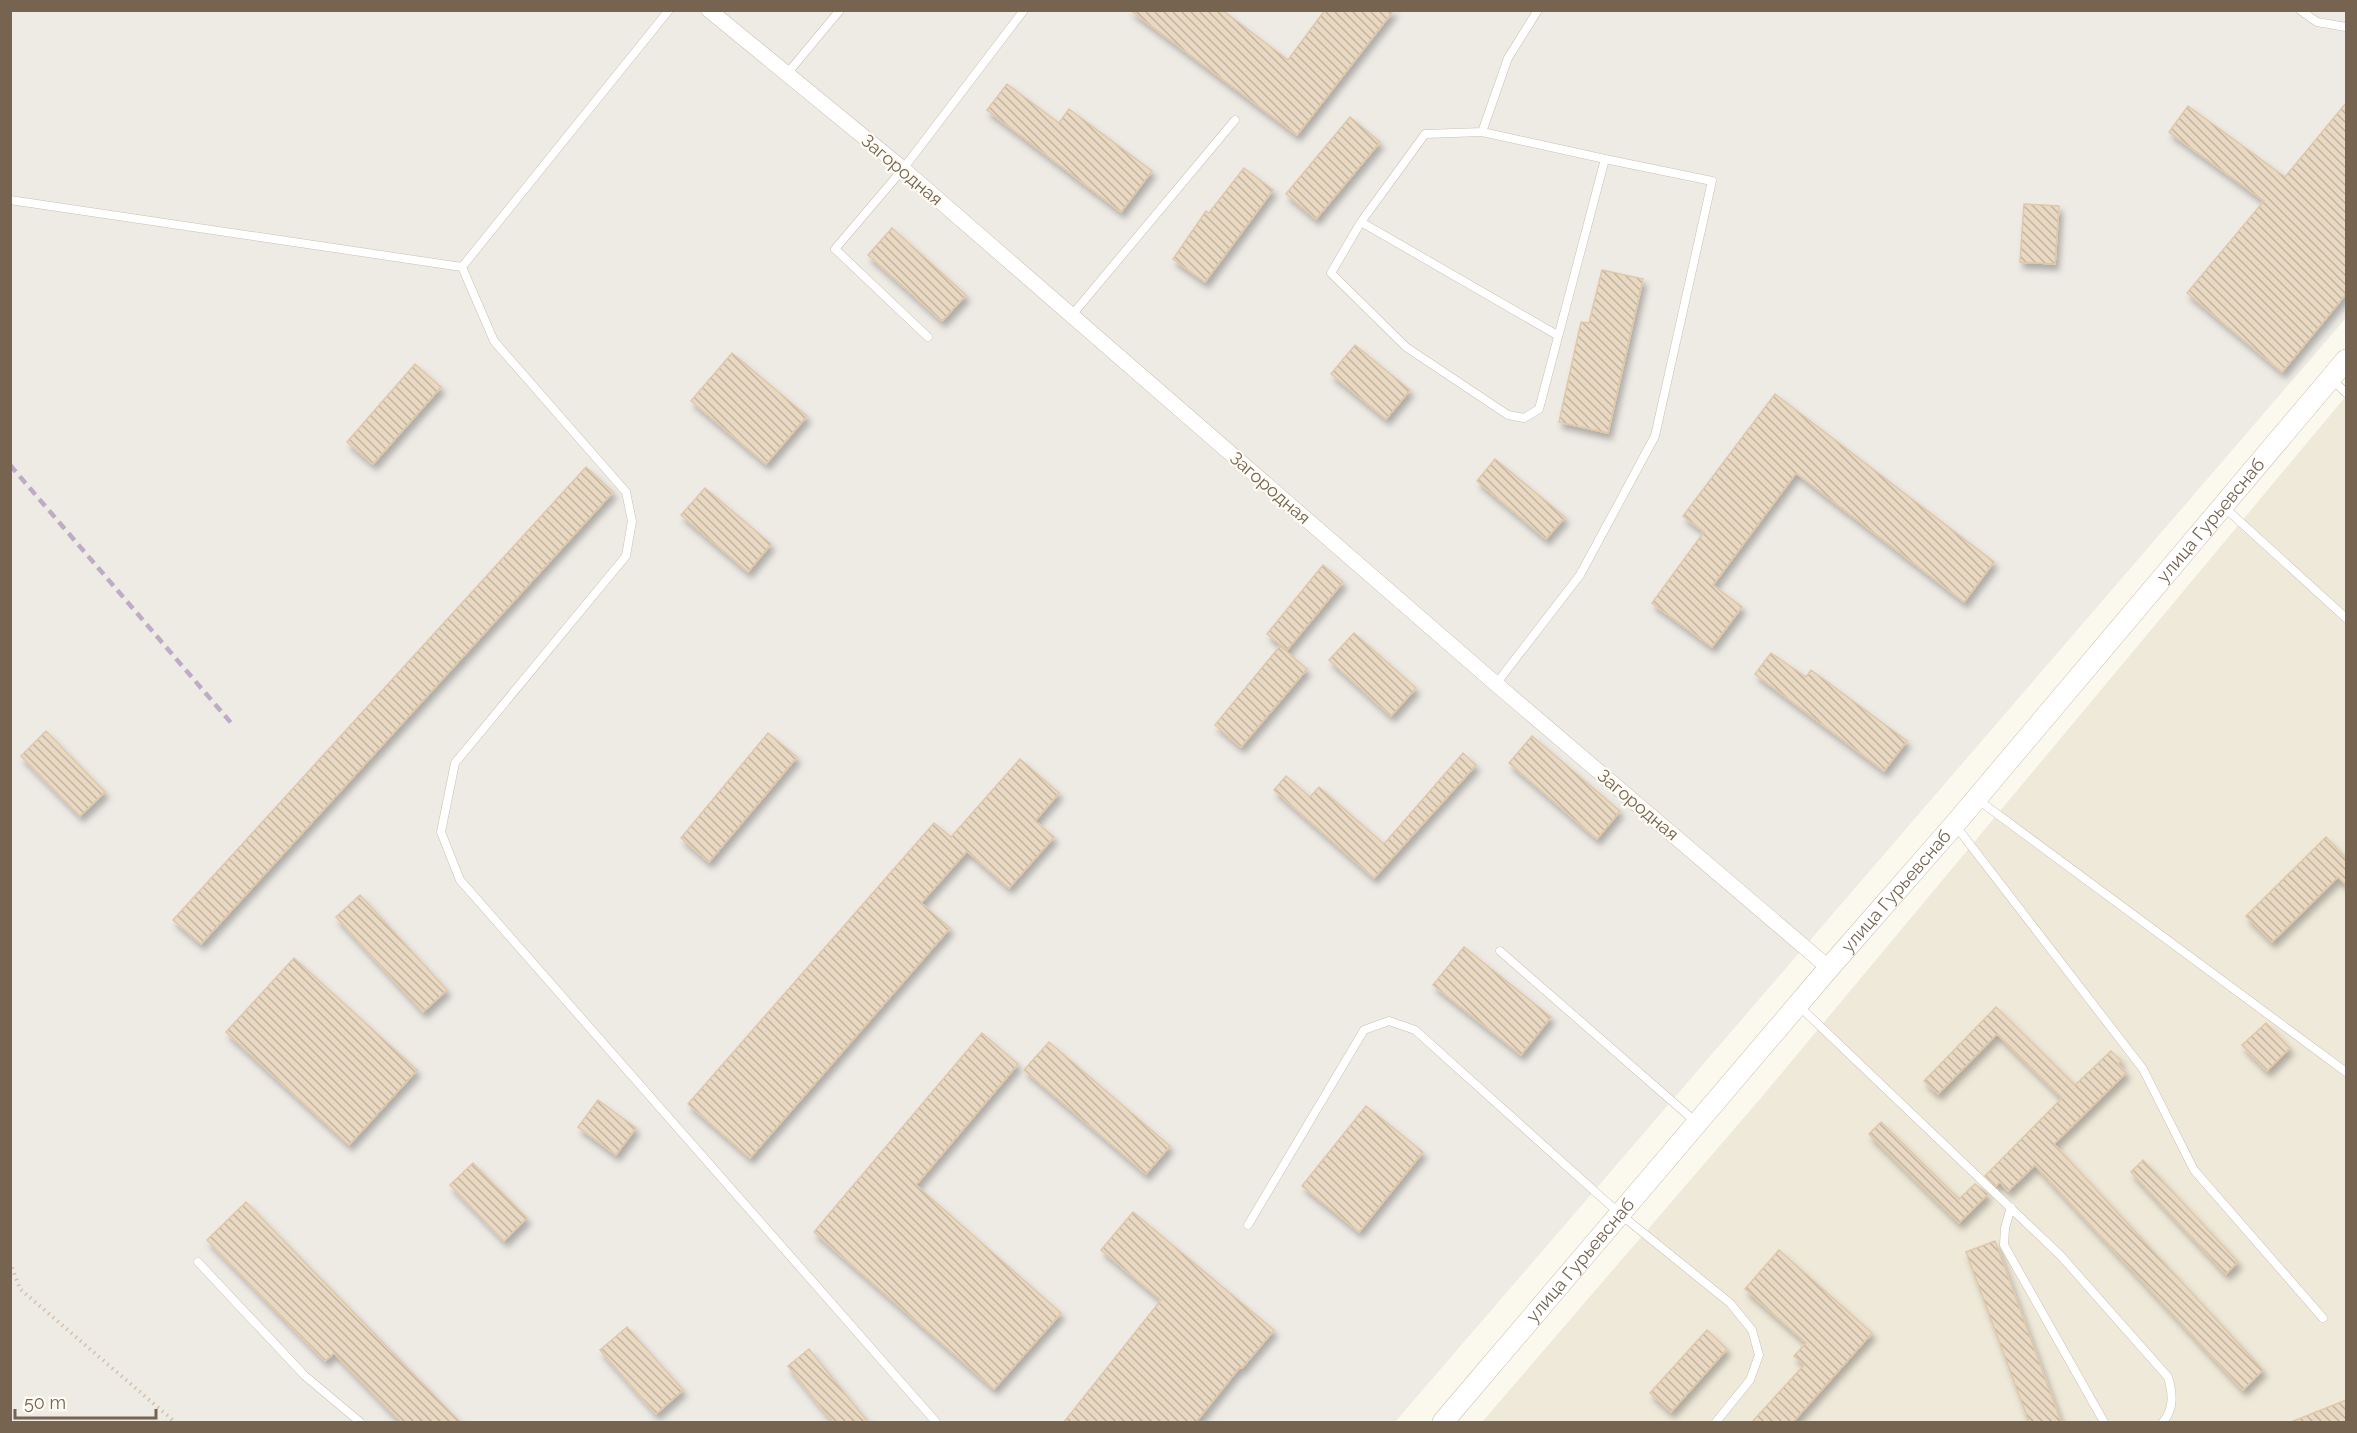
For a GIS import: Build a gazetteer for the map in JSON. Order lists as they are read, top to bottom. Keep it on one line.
{"streets":{"street":["Загородная","улица Гурьевснаб"]},"crossings":[["Загородная","улица Гурьевснаб"]],"scale_bar":"50 m"}
